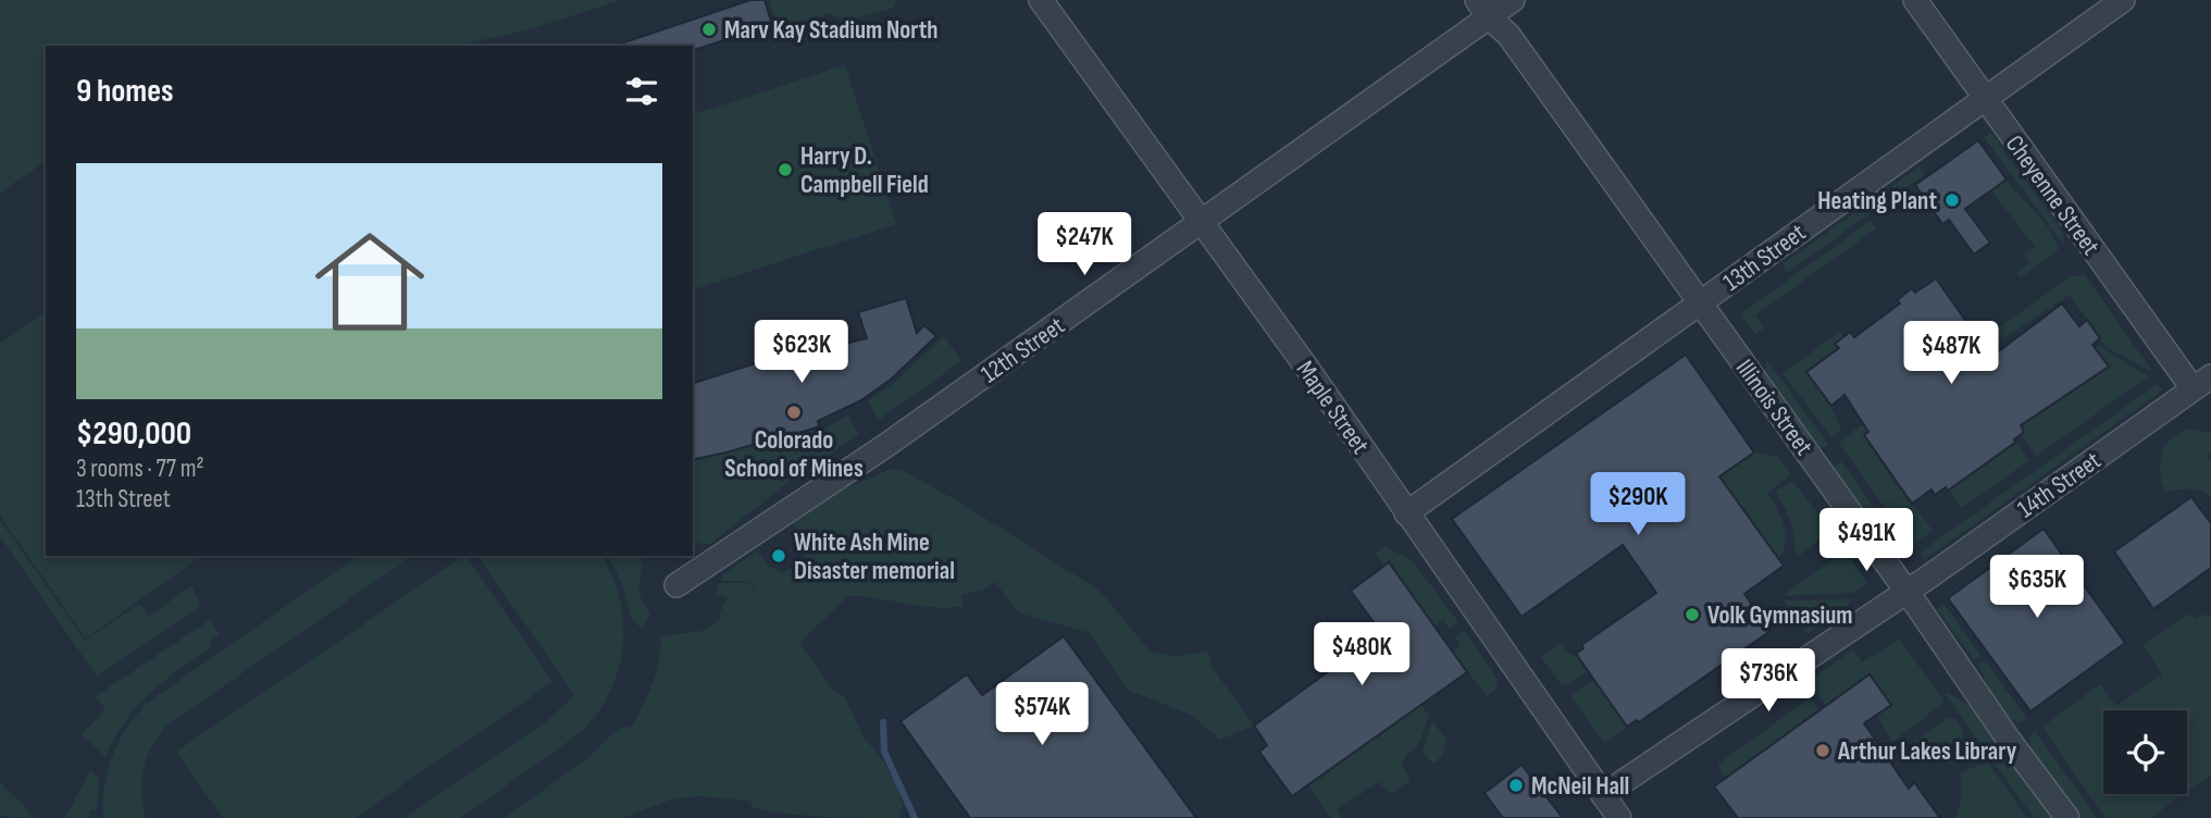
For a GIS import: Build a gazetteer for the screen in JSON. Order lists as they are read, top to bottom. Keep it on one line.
{"streets":{"street":["Cheyenne Street","13th Street","12th Street","Maple Street","Illinois Street","14th Street"]},"crossings":[["Cheyenne Street","13th Street"],["Cheyenne Street","14th Street"],["13th Street","Maple Street"],["13th Street","Illinois Street"],["12th Street","Maple Street"],["12th Street","Illinois Street"],["Maple Street","14th Street"],["Illinois Street","14th Street"]],"places":["Marv Kay Stadium North","Harry D. Campbell Field","Heating Plant","Colorado School of Mines","White Ash Mine Disaster memorial","Volk Gymnasium","Arthur Lakes Library","McNeil Hall"],"page":{"heading":"9 homes","list":[{"name":"$290,000","note":"3 rooms · 77 m² · 13th Street"}],"price":["$247K","$623K","$487K","$290K","$491K","$635K","$480K","$736K","$574K"]}}
